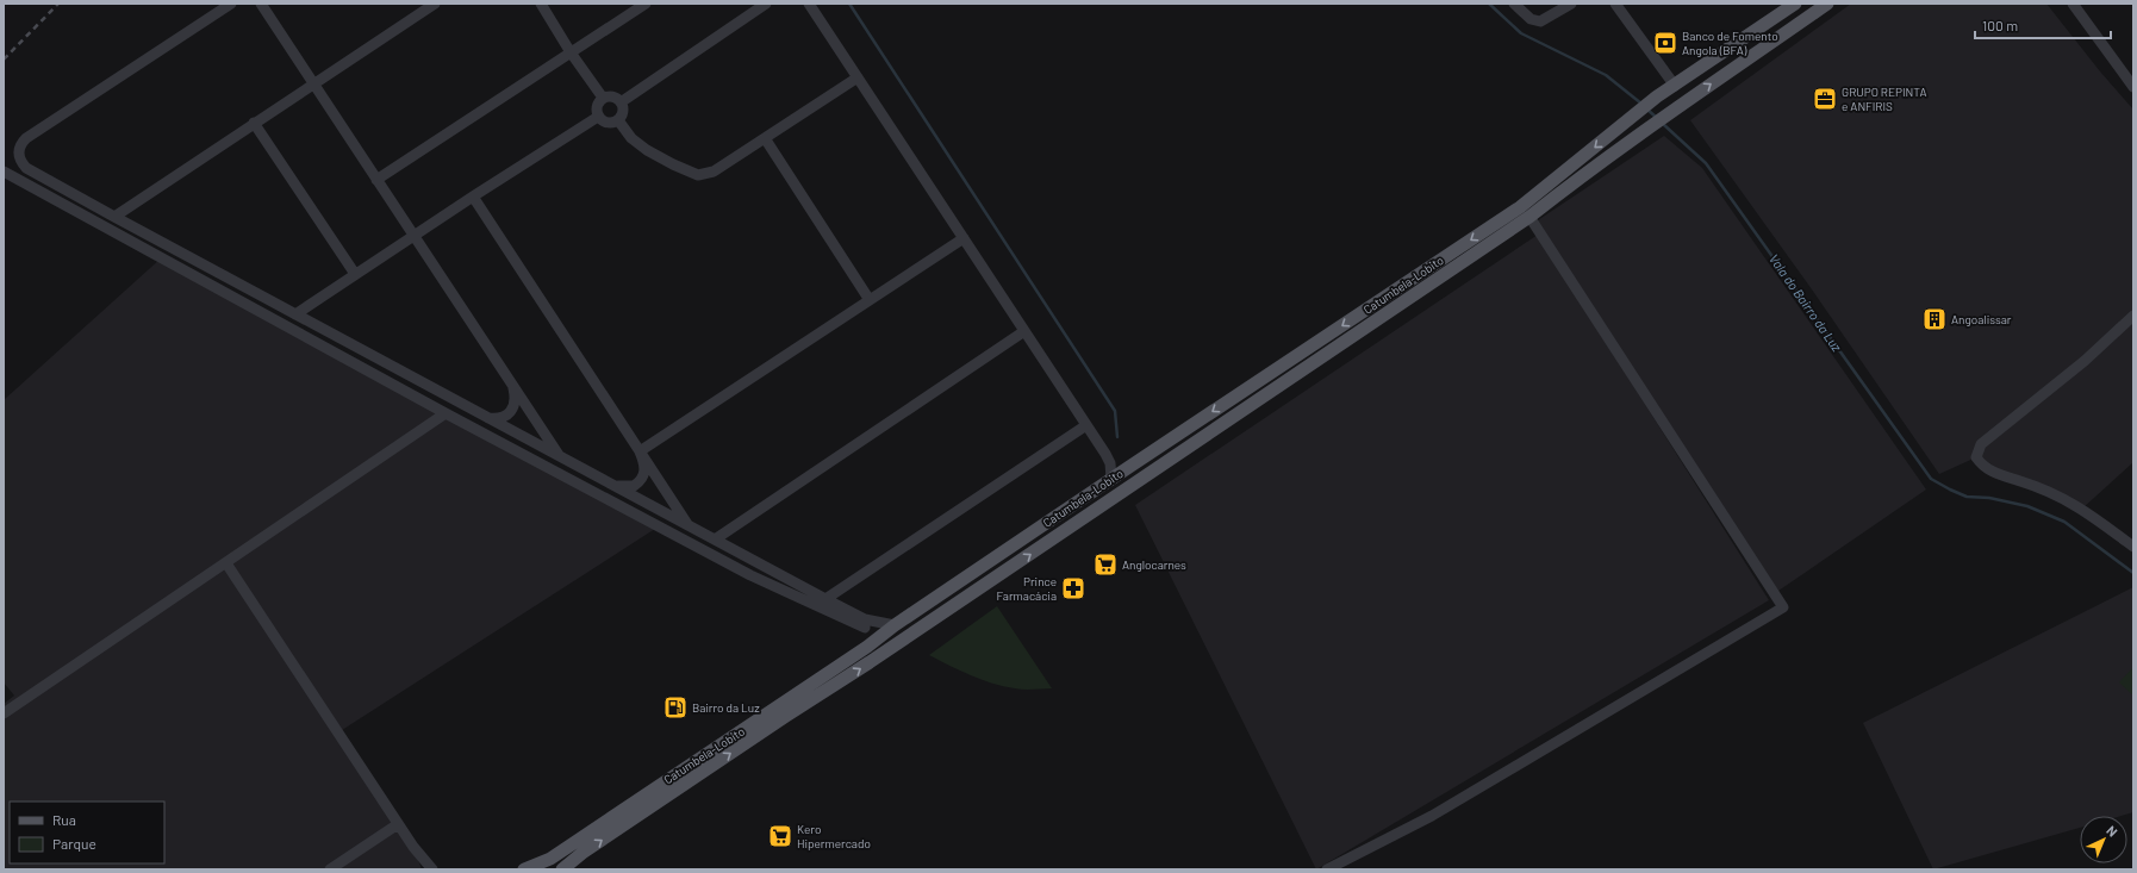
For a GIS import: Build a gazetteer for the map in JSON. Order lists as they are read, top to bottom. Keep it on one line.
{"streets":{"main road":["Catumbela-Lobito"]},"water":["Vala do Bairro da Luz"],"places":{"bank":["Banco de Fomento Angola (BFA)"],"office":["GRUPO REPINTA e ANFIRIS"],"building":["Angoalissar"],"supermarket":["Anglocarnes","Kero Hipermercado"],"pharmacy":["Prince Farmacácia"],"fuel station":["Bairro da Luz"]},"legend":["Rua","Parque"],"scale_bar":"100 m","north":"top right"}
